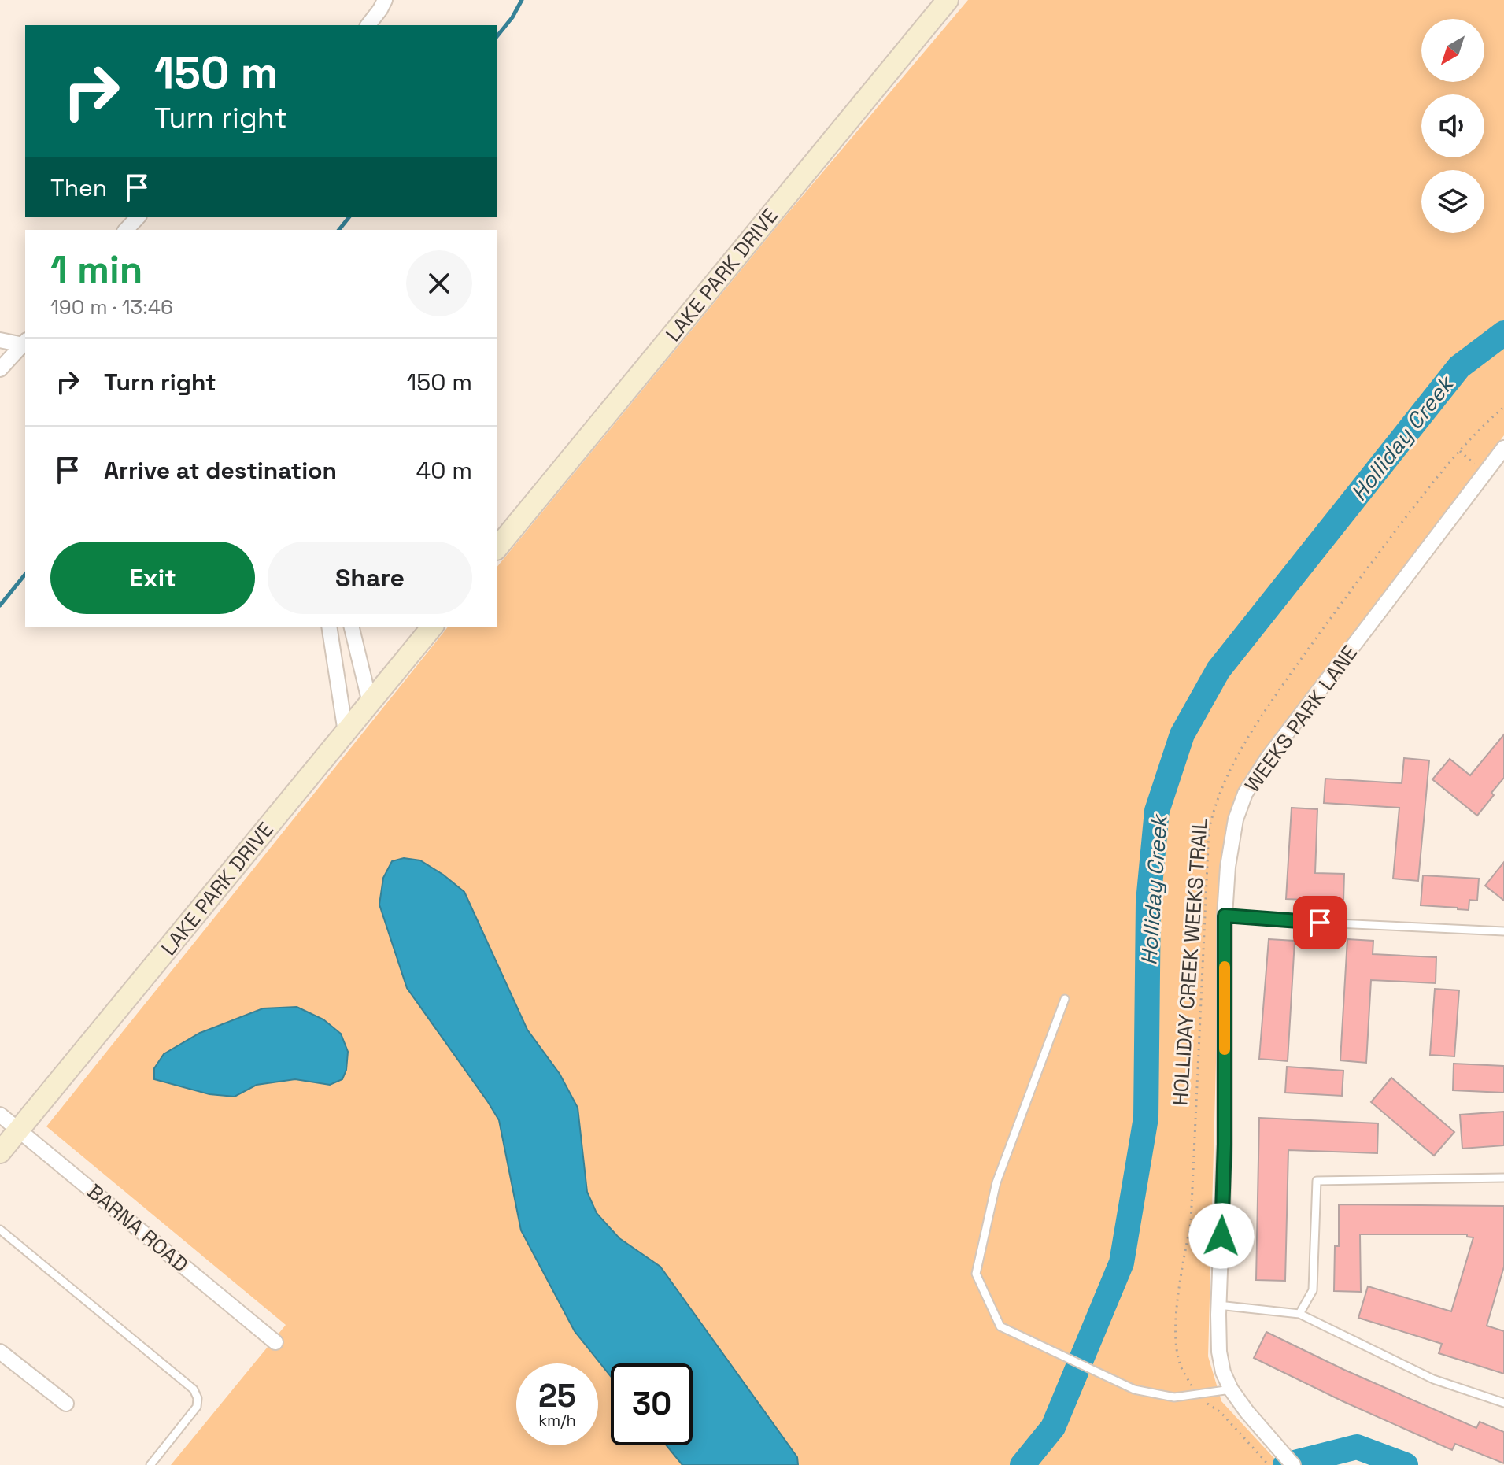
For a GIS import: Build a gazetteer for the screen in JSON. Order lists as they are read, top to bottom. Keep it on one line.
{"streets":{"street":["LAKE PARK DRIVE","WEEKS PARK LANE","BARNA ROAD"],"path":["HOLLIDAY CREEK WEEKS TRAIL"]},"crossings":[["LAKE PARK DRIVE","BARNA ROAD"]],"water":["Holliday Creek"],"north":"bottom left","page":{"turn":["150 m","Turn right"],"then":"Then","heading":["1 min","190 m · 13:46"],"list":[{"name":"Turn right","value":"150 m"},{"name":"Arrive at destination","value":"40 m"}],"buttons":["Exit","Share"],"speed":"25 km/h","limit":"30"}}
